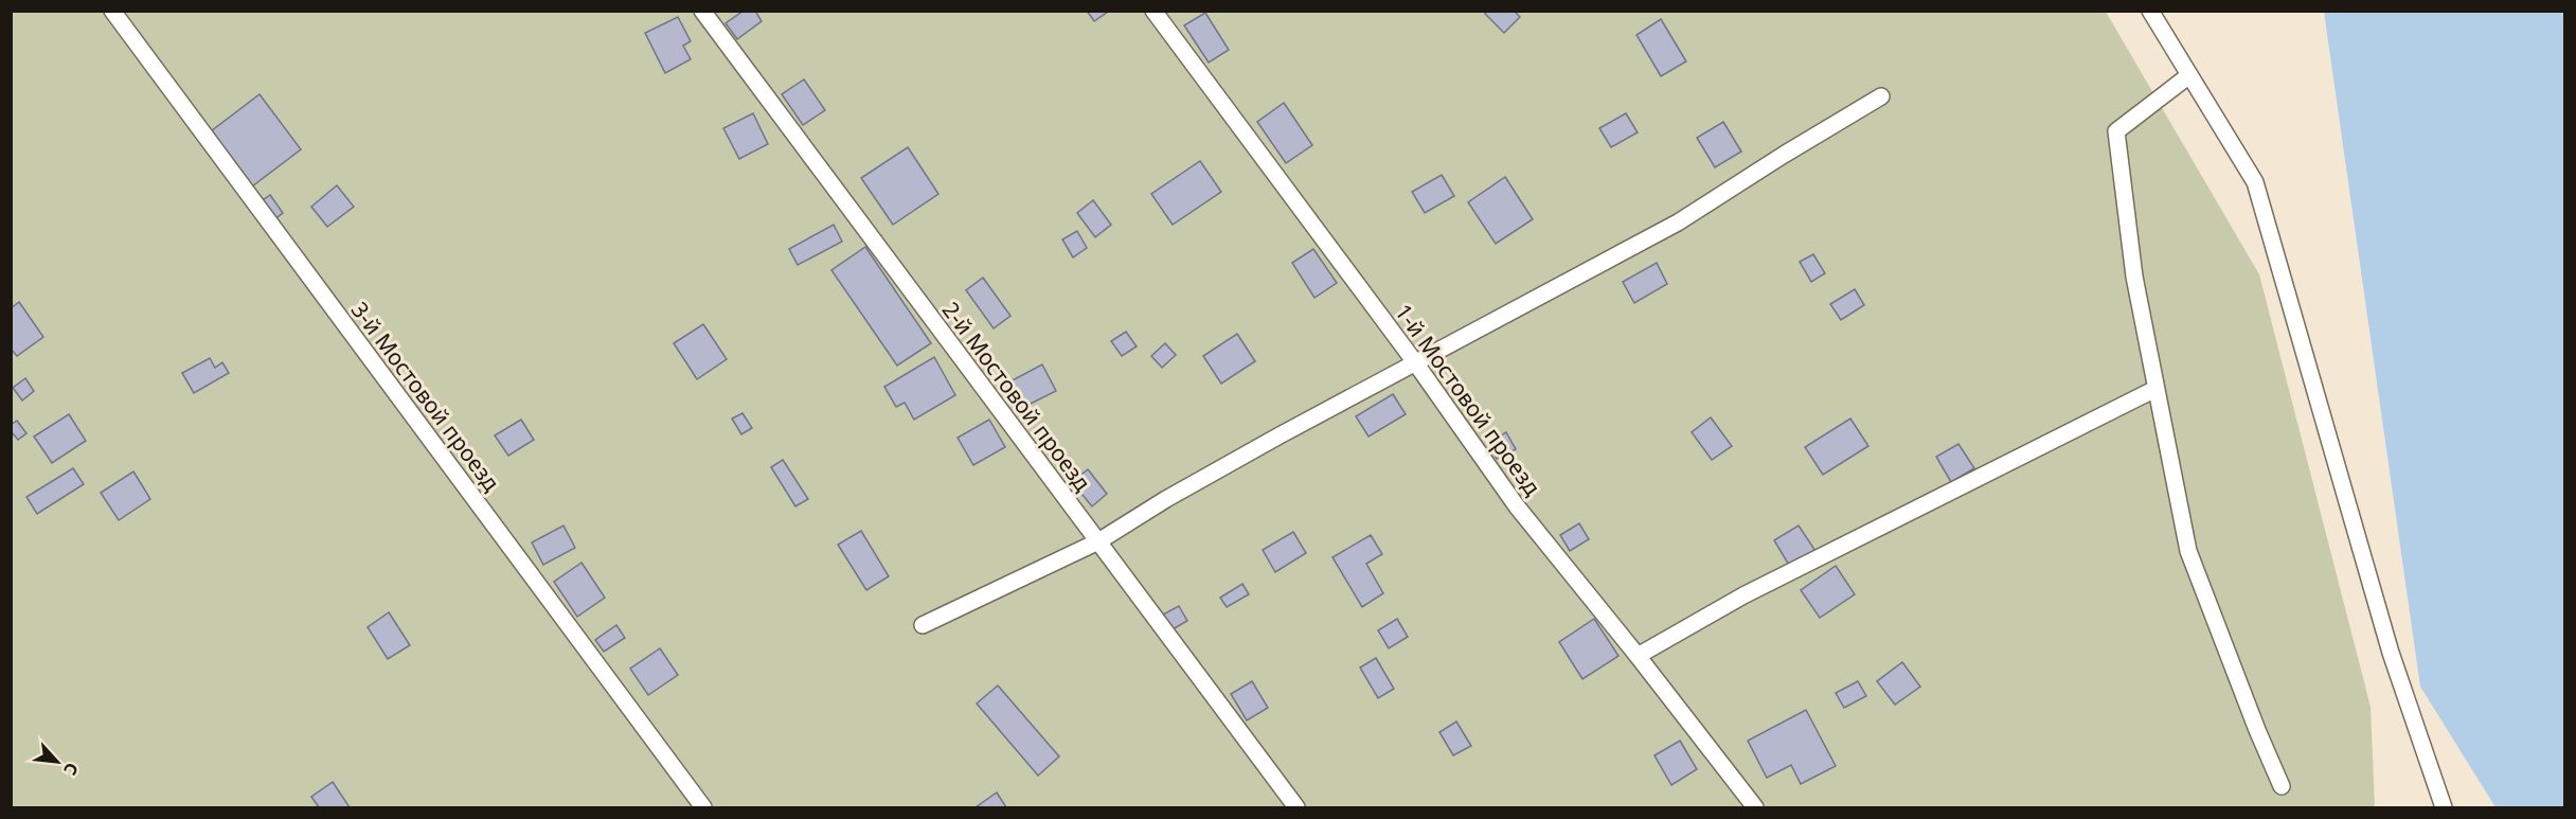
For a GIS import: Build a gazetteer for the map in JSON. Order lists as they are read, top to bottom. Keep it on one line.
{"streets":{"lane":["3-й Мостовой проезд","2-й Мостовой проезд","1-й Мостовой проезд"]},"north":"bottom right"}
